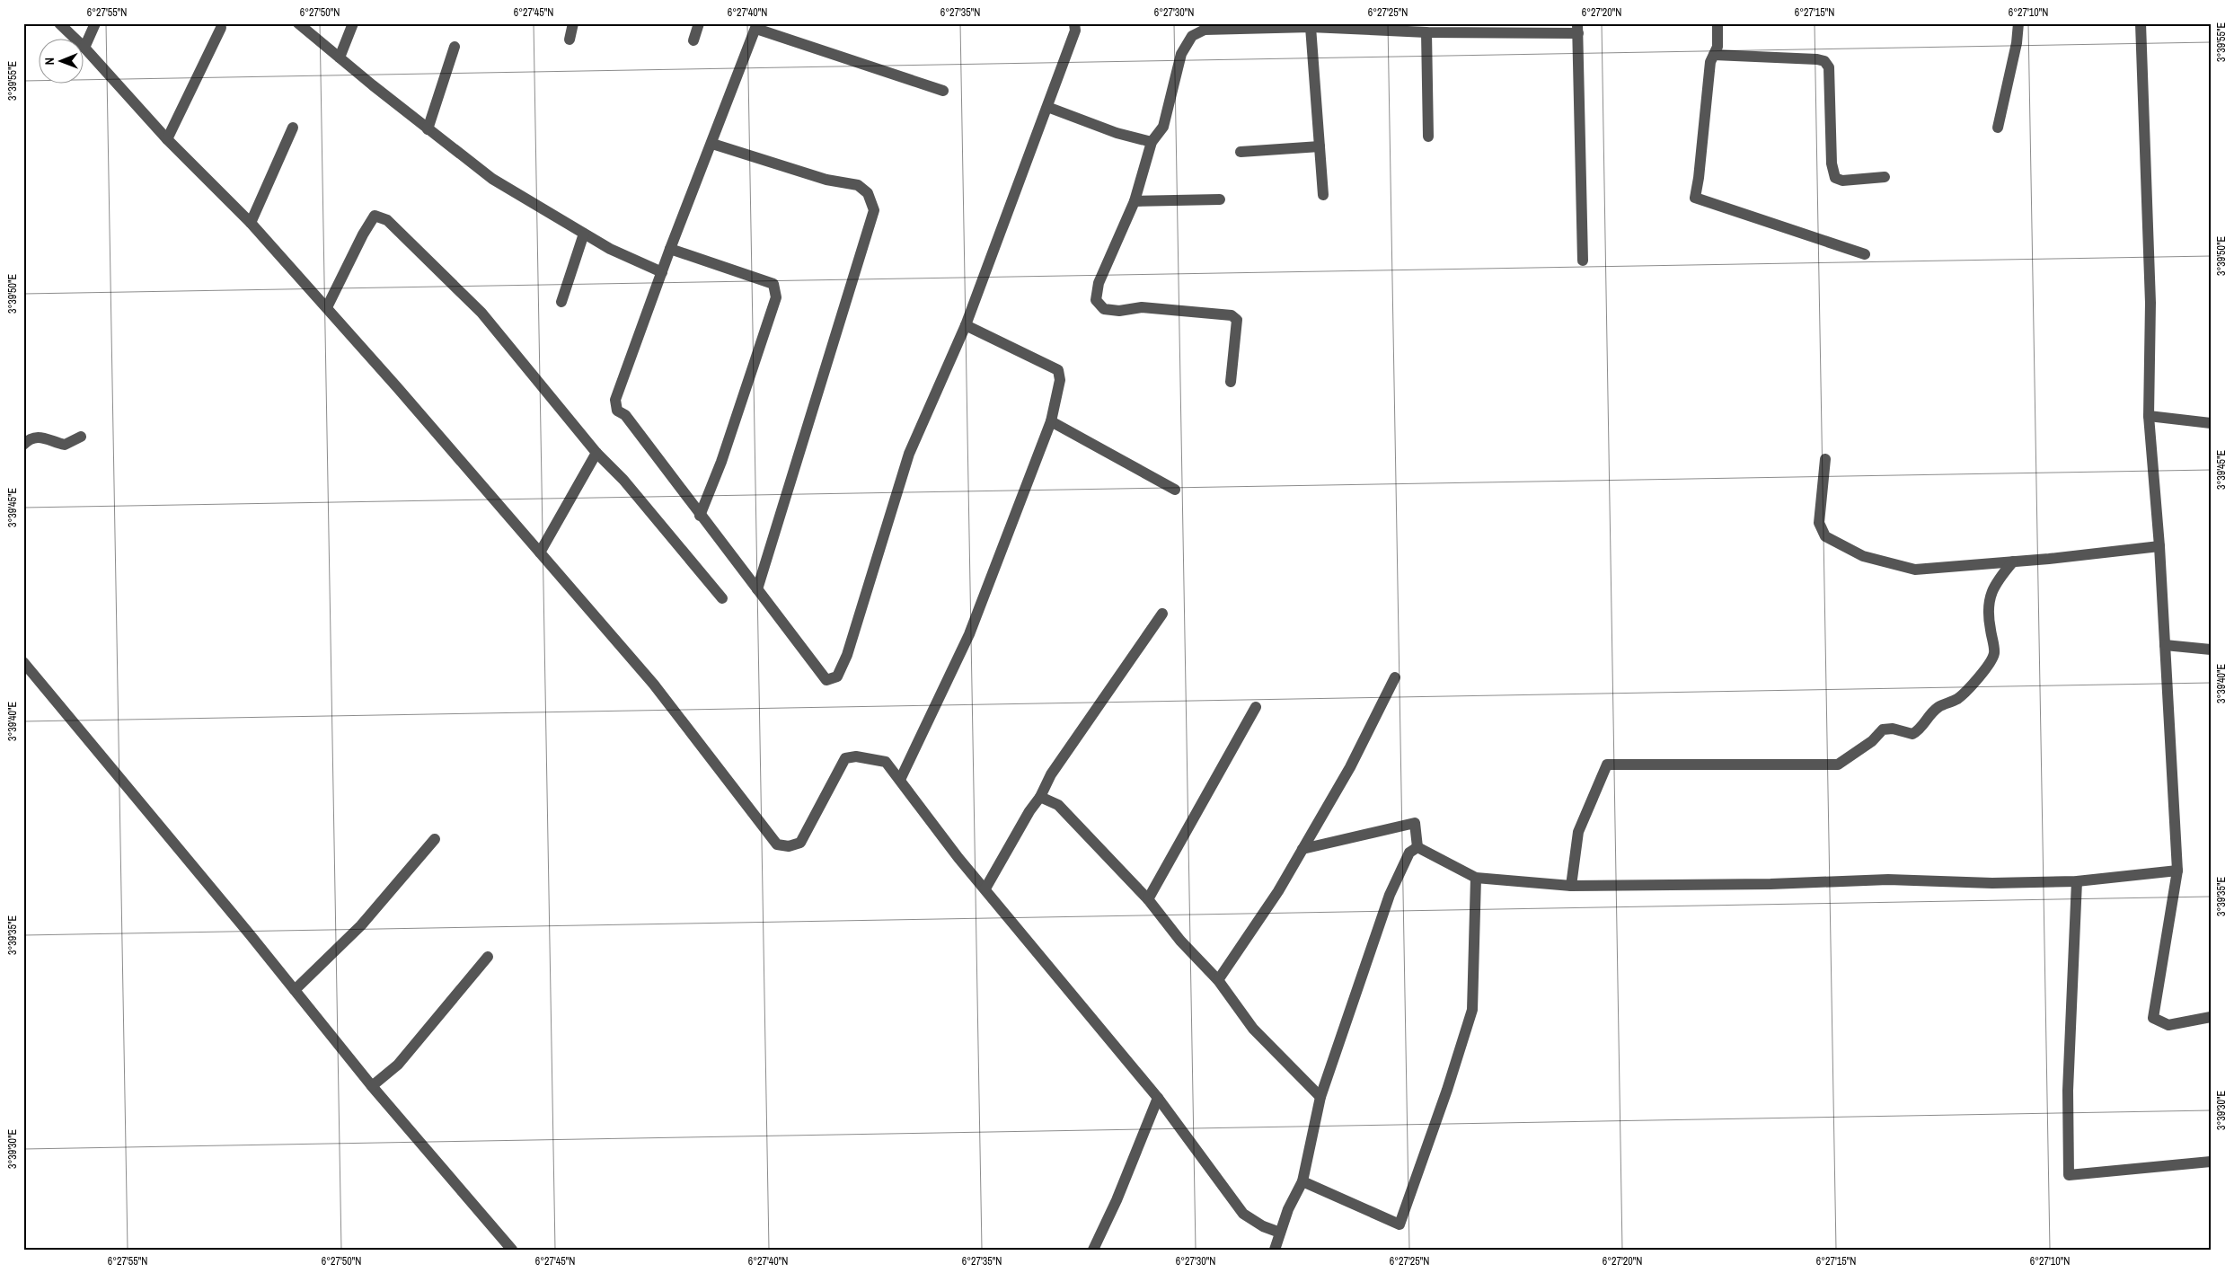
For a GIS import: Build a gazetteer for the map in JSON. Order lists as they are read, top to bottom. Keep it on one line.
{"north":"left","coordinates":["6°27'55\"N","6°27'50\"N","6°27'45\"N","6°27'40\"N","6°27'35\"N","6°27'30\"N","6°27'25\"N","6°27'20\"N","6°27'15\"N","6°27'10\"N","3°39'55\"E","3°39'50\"E","3°39'45\"E","3°39'40\"E","3°39'35\"E","3°39'30\"E"]}
